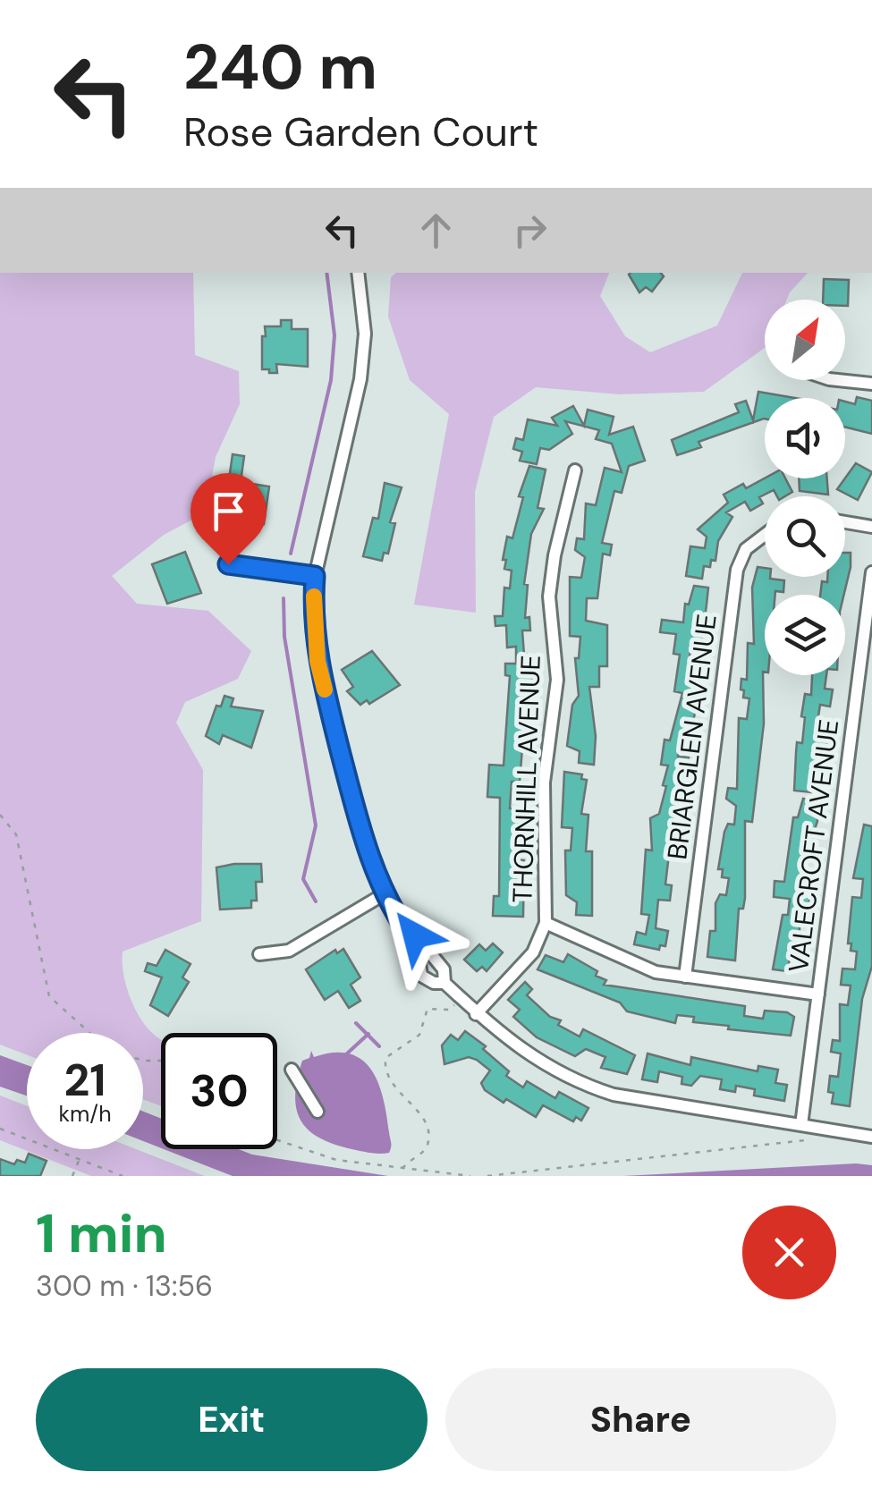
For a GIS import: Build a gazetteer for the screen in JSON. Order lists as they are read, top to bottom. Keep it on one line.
{"streets":{"street":["BRIARGLEN AVENUE","THORNHILL AVENUE","VALECROFT AVENUE"]},"north":"top right","page":{"turn":["240 m","Rose Garden Court"],"speed":"21 km/h","limit":"30","heading":["1 min","300 m · 13:56"],"buttons":["Exit","Share"]}}
